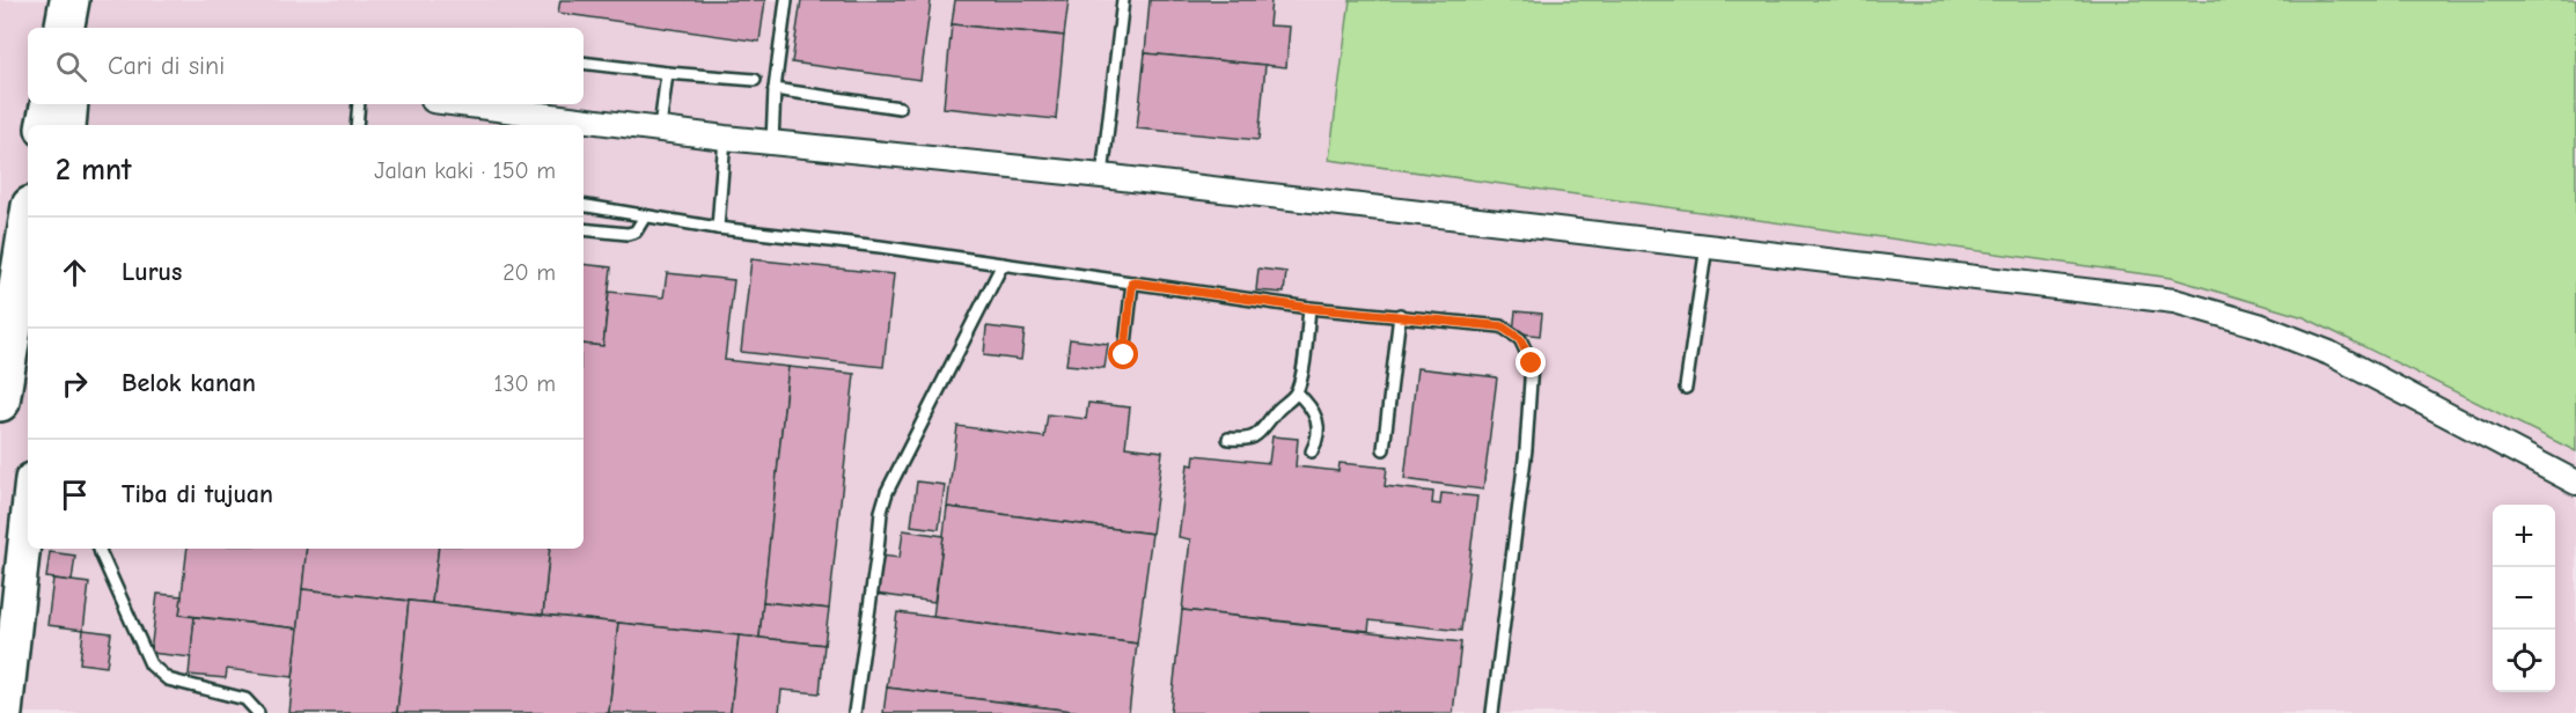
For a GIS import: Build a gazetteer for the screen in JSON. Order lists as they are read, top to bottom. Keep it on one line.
{"page":{"search":"Cari di sini","heading":["2 mnt","Jalan kaki · 150 m"],"list":[["Lurus","20 m"],["Belok kanan","130 m"],"Tiba di tujuan"],"map_buttons":["+","−"]}}
